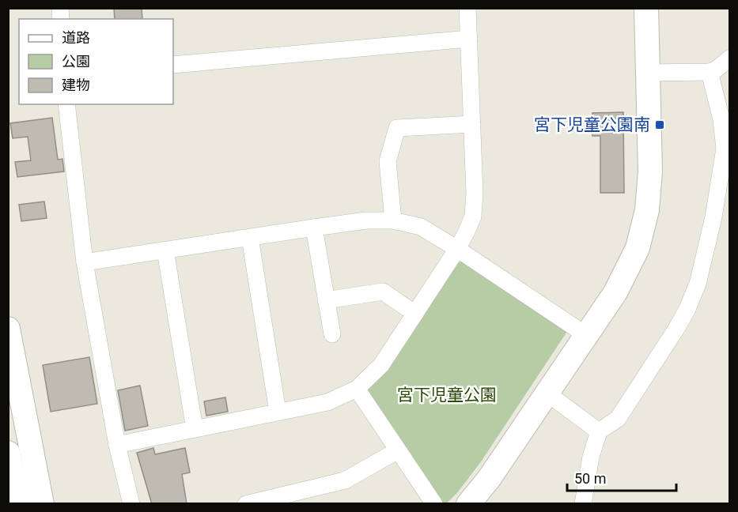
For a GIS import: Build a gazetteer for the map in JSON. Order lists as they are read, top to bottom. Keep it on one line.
{"parks":["宮下児童公園"],"places":{"transit":["宮下児童公園南"]},"legend":["道路","公園","建物"],"scale_bar":"50 m"}
